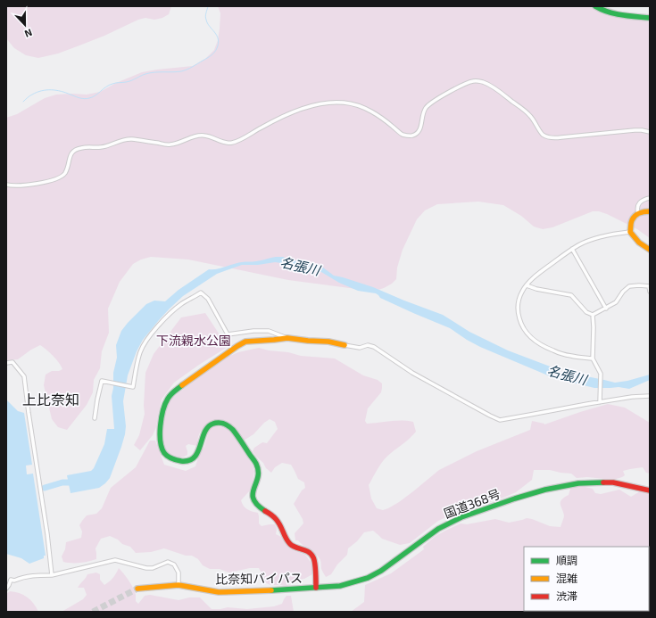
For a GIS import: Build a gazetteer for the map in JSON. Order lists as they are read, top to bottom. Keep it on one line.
{"streets":{"main road":["国道368号","比奈知バイパス"]},"crossings":[["国道368号","比奈知バイパス"]],"districts":["上比奈知"],"water":["名張川"],"parks":["下流親水公園"],"legend":["順調","混雑","渋滞"],"north":"bottom"}
